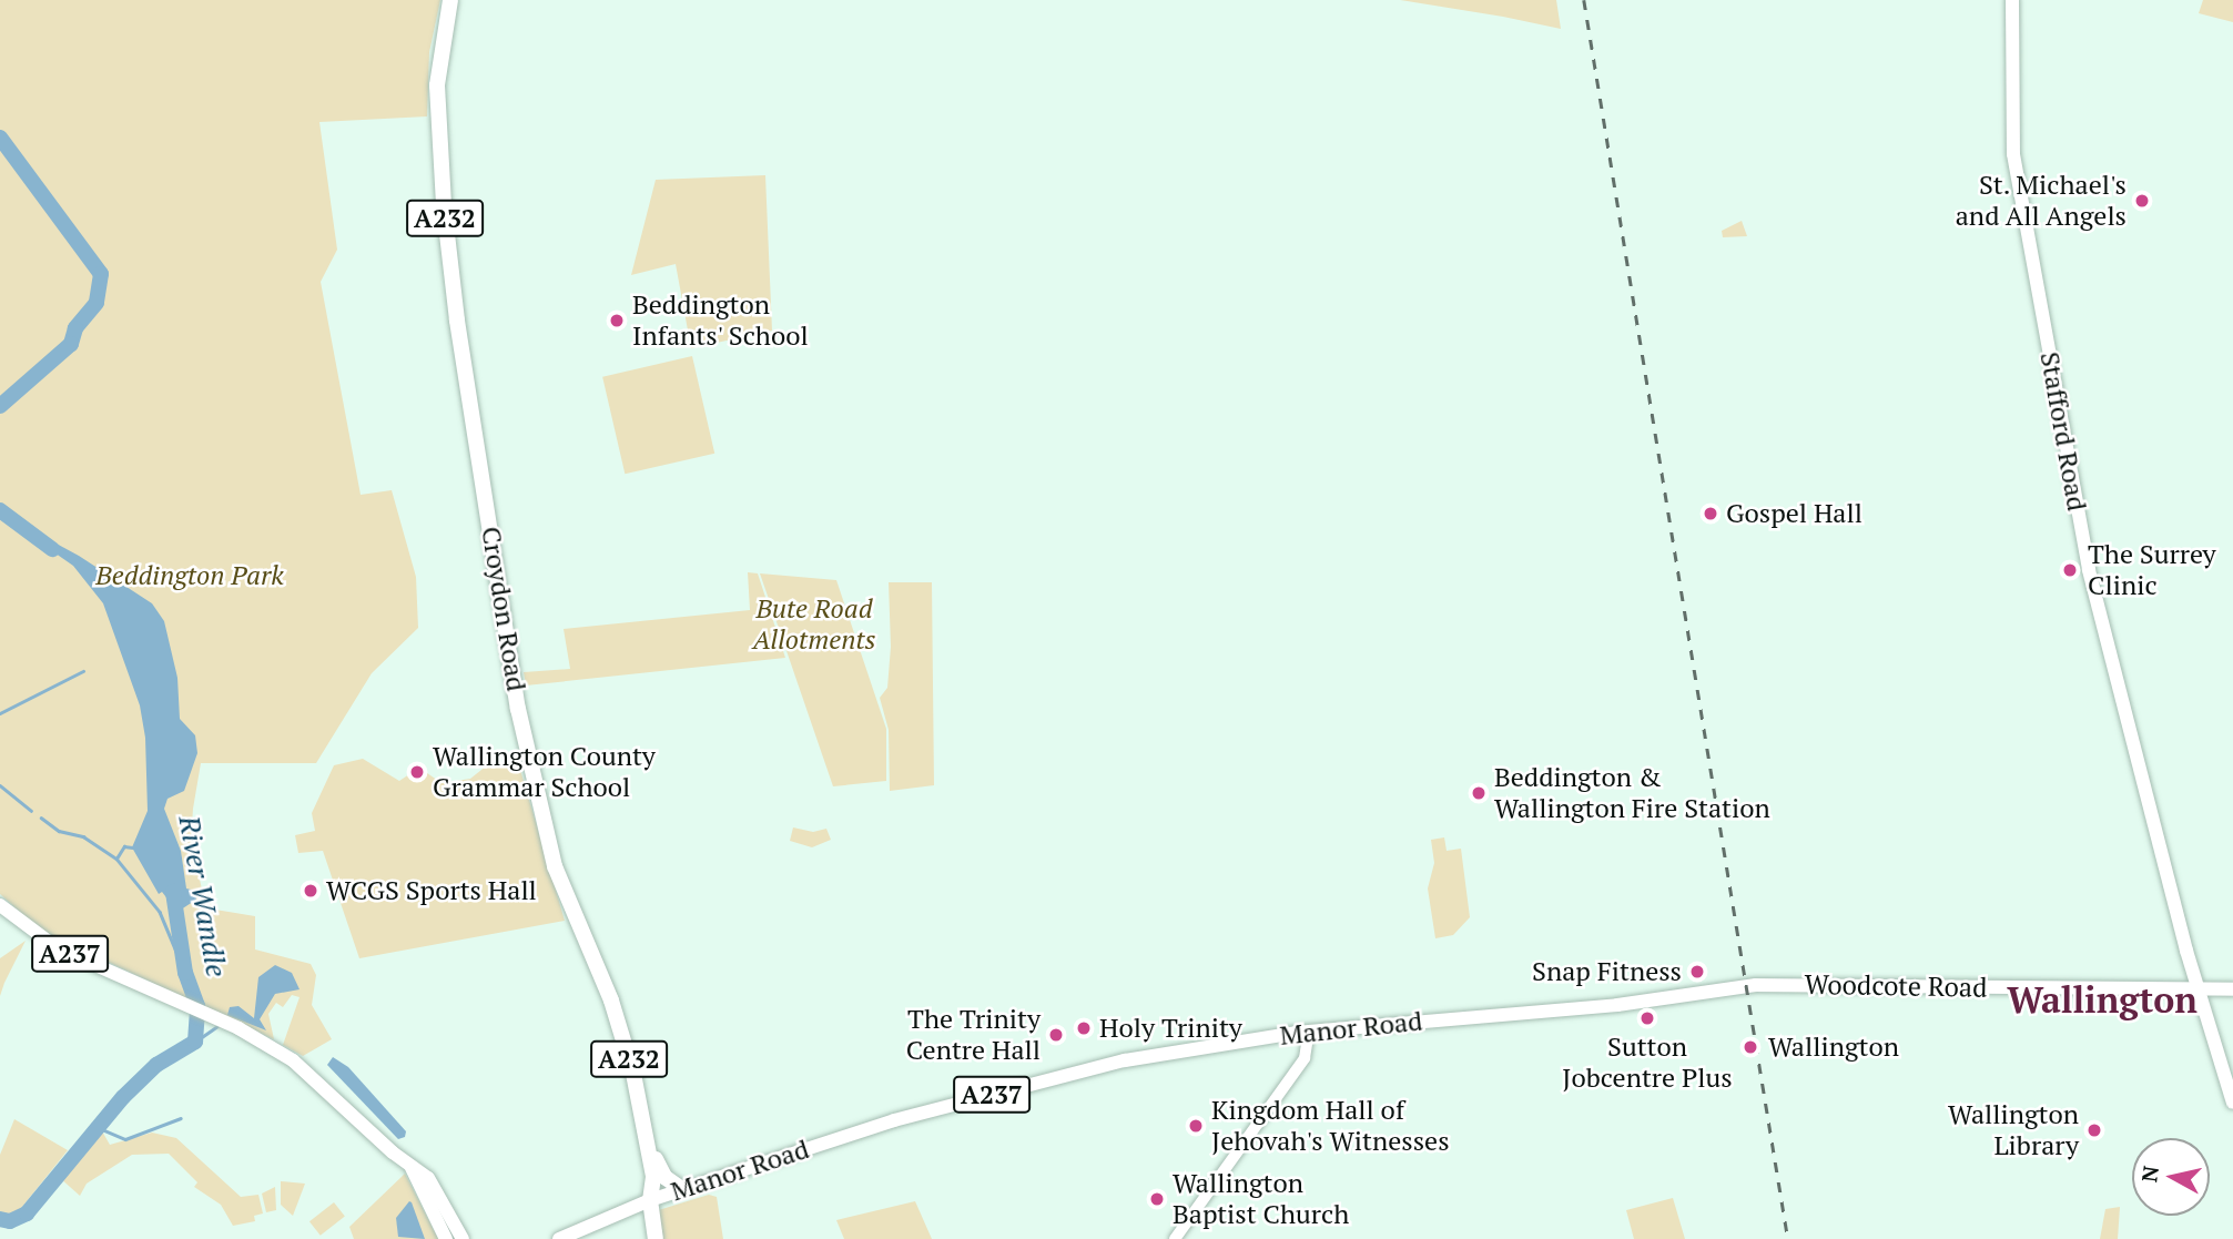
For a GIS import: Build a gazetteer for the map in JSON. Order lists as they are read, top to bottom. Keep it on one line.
{"streets":{"highway":["A232","Croydon Road"],"main road":["Stafford Road","A237","Woodcote Road","Manor Road"]},"crossings":[["A232","Croydon Road"],["A232","A237"],["A232","Manor Road"],["Stafford Road","Woodcote Road"],["Croydon Road","A237"],["Croydon Road","Manor Road"],["A237","Manor Road"],["Woodcote Road","Manor Road"]],"districts":["Wallington"],"water":["River Wandle"],"parks":["Beddington Park","Bute Road Allotments"],"places":["St. Michael's and All Angels","Beddington Infants' School","Gospel Hall","The Surrey Clinic","Wallington County Grammar School","Beddington & Wallington Fire Station","WCGS Sports Hall","Snap Fitness","Sutton Jobcentre Plus","Holy Trinity","The Trinity Centre Hall","Wallington","Kingdom Hall of Jehovah's Witnesses","Wallington Library","Wallington Baptist Church"],"north":"left"}
